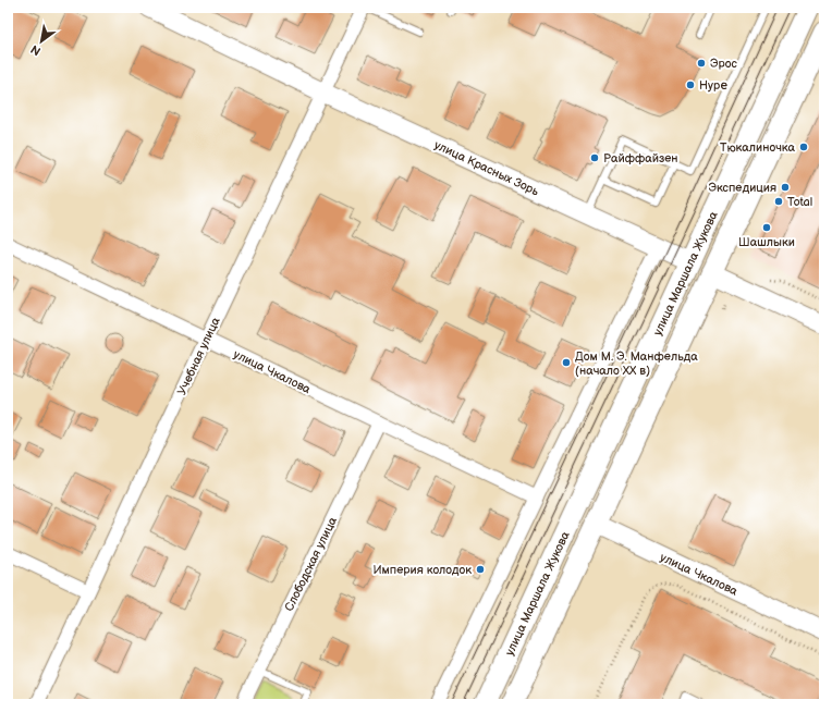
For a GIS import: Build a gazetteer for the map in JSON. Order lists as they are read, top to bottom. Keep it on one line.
{"streets":{"main road":["улица Красных Зорь","улица Маршала Жукова","улица Чкалова"],"street":["Учебная улица","Слободская улица"]},"crossings":[["улица Красных Зорь","улица Маршала Жукова"],["улица Красных Зорь","Учебная улица"],["улица Маршала Жукова","улица Чкалова"],["Учебная улица","улица Чкалова"],["улица Чкалова","Слободская улица"]],"places":["Эрос","Hype","Тюкалиночка","Райффайзен","Экспедиция","Total","Шашлыки","Дом М. Э. Манфельда (начало XX в)","Империя колодок"],"north":"bottom left"}
